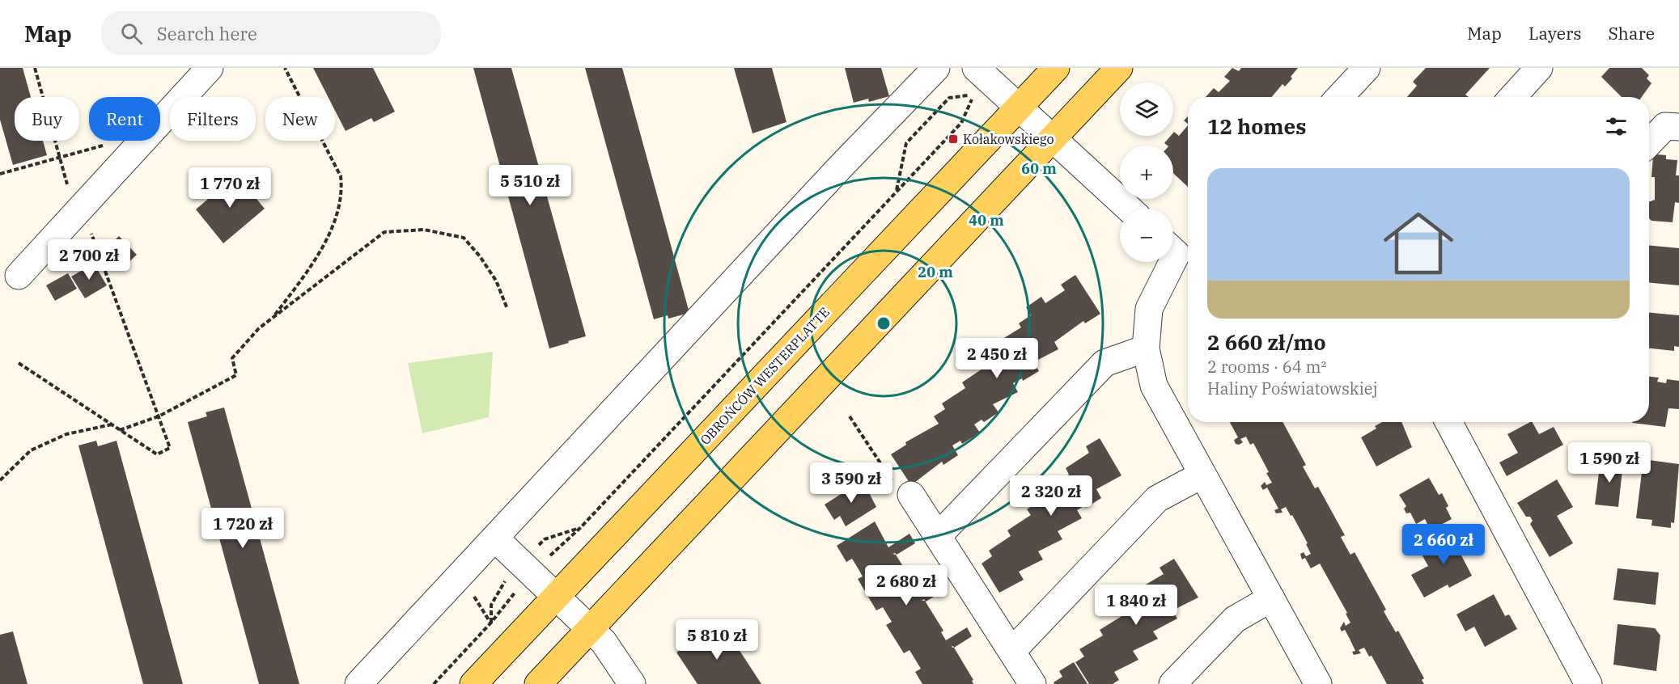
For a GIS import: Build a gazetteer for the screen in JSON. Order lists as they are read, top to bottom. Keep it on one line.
{"streets":{"main road":["OBROŃCÓW WESTERPLATTE"]},"places":{"transit":["Kołakowskiego"]},"page":{"header":"Map","search":"Search here","nav":["Map","Layers","Share"],"map_buttons":["+","−"],"chip":["Buy","Rent","Filters","New"],"heading":"12 homes","list":[{"name":"2 660 zł/mo","note":"2 rooms · 64 m² · Haliny Poświatowskiej"}],"price":["5 510 zł","1 770 zł","2 700 zł","2 450 zł","1 590 zł","3 590 zł","2 320 zł","1 720 zł","2 660 zł","2 680 zł","1 840 zł","5 810 zł"]},"rings":["60 m","40 m","20 m"]}
